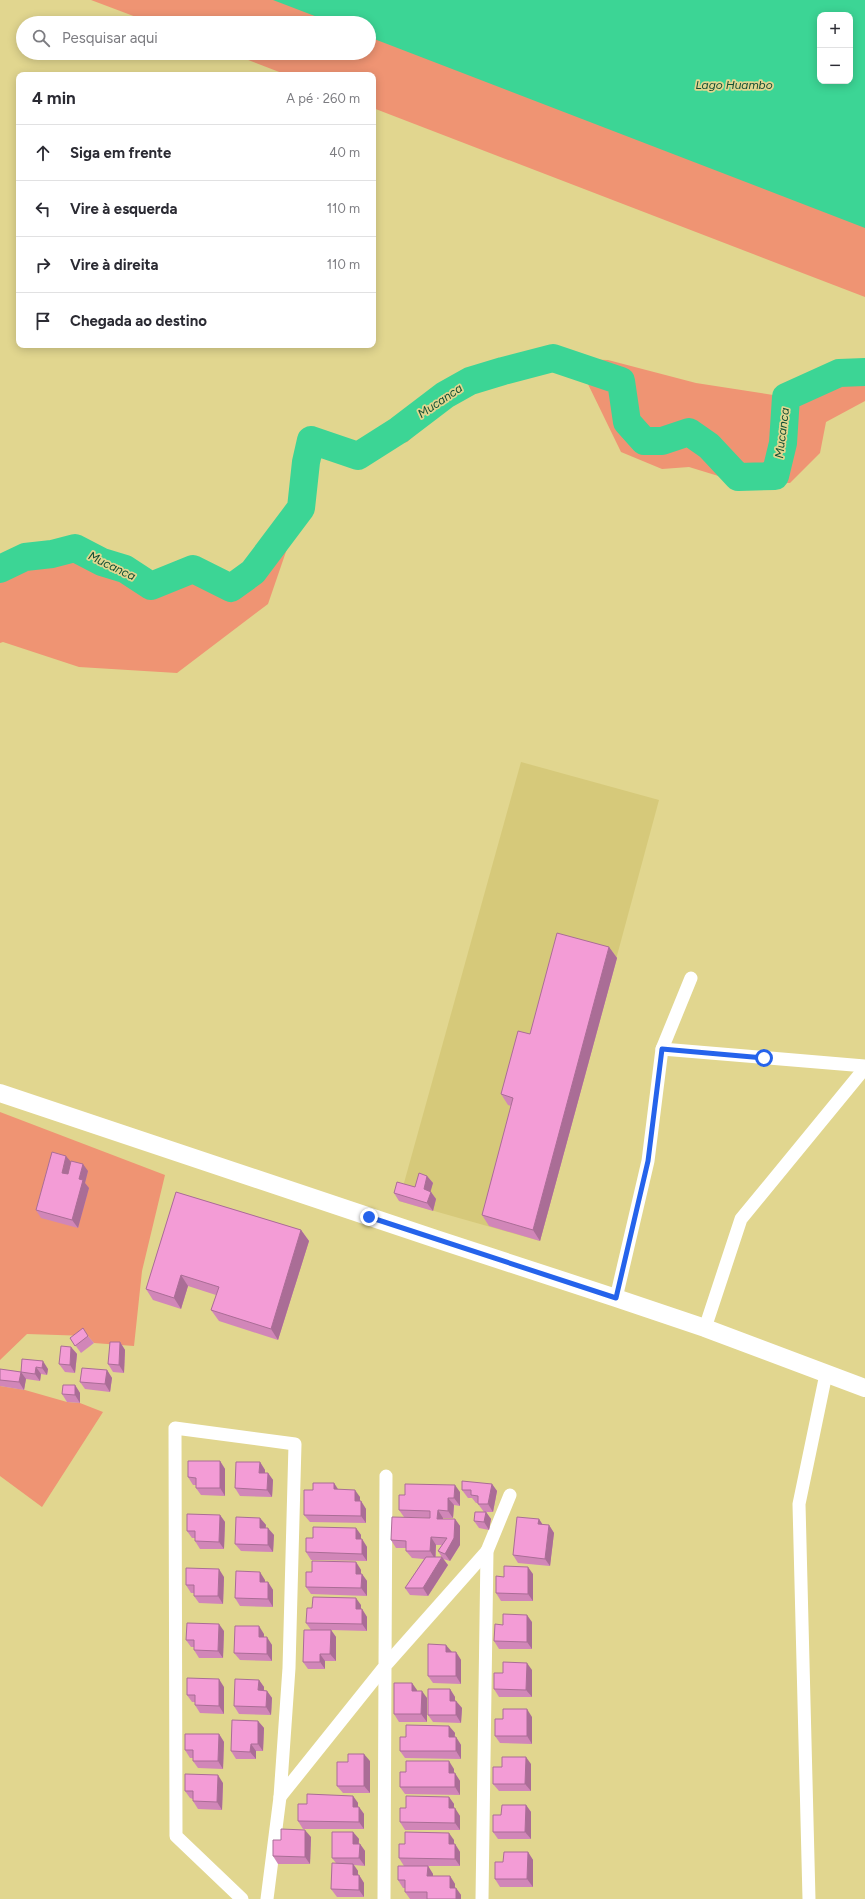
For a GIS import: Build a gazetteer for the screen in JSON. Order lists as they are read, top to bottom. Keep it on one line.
{"water":["Lago Huambo","Mucanca"],"page":{"map_buttons":["+","−"],"search":"Pesquisar aqui","heading":["4 min","A pé · 260 m"],"list":[["Siga em frente","40 m"],["Vire à esquerda","110 m"],["Vire à direita","110 m"],"Chegada ao destino"]}}
